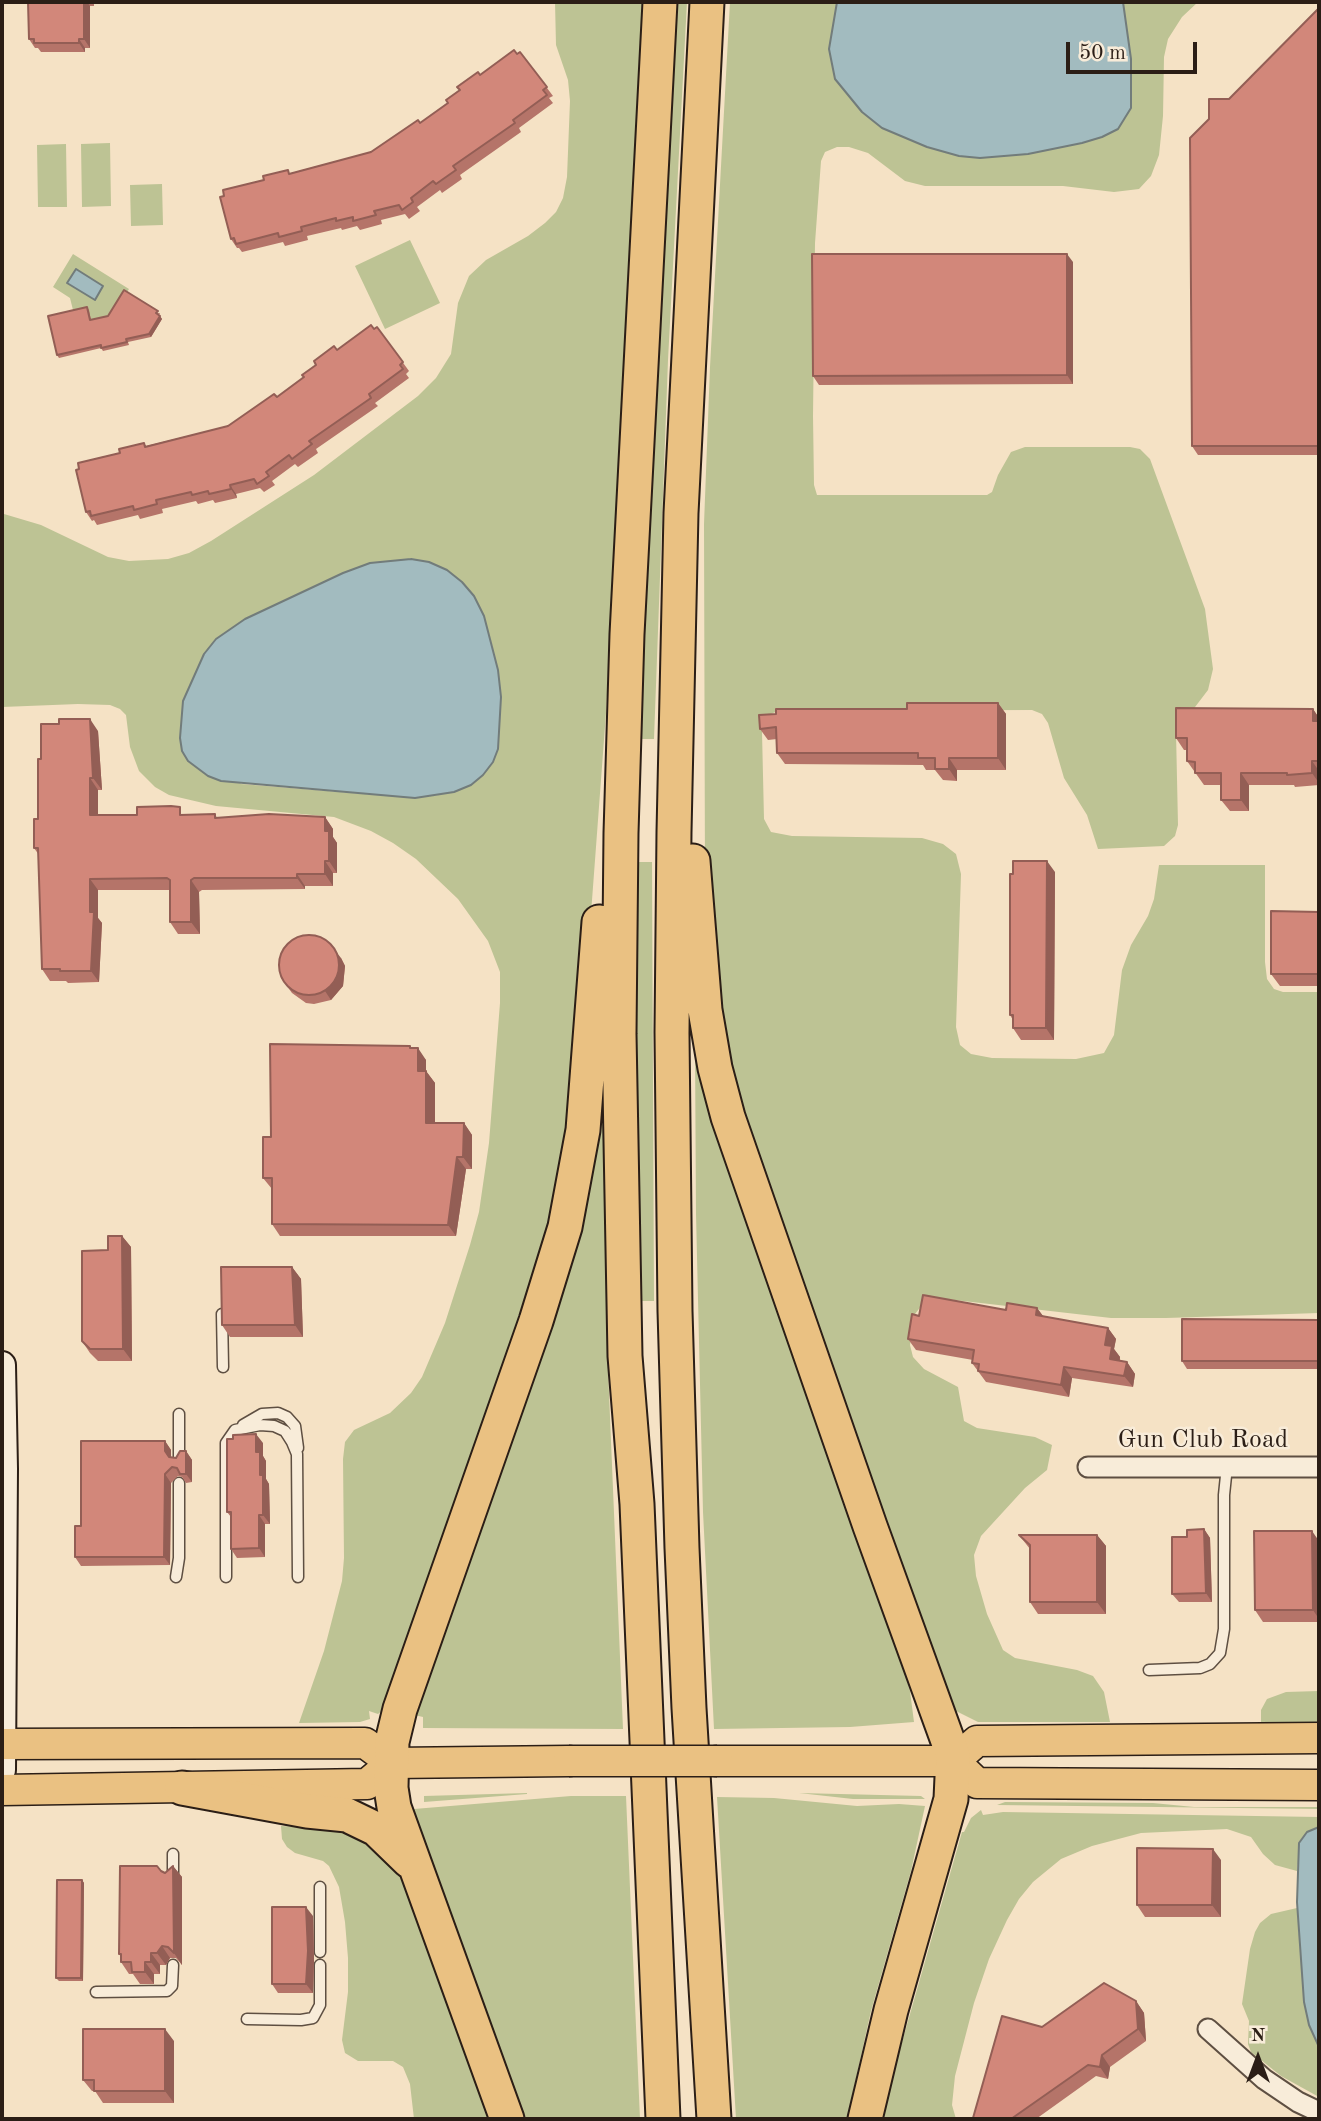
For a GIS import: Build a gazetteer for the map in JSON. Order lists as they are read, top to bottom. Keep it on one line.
{"streets":{"street":["Gun Club Road"]},"scale_bar":"50 m","north":"top"}
